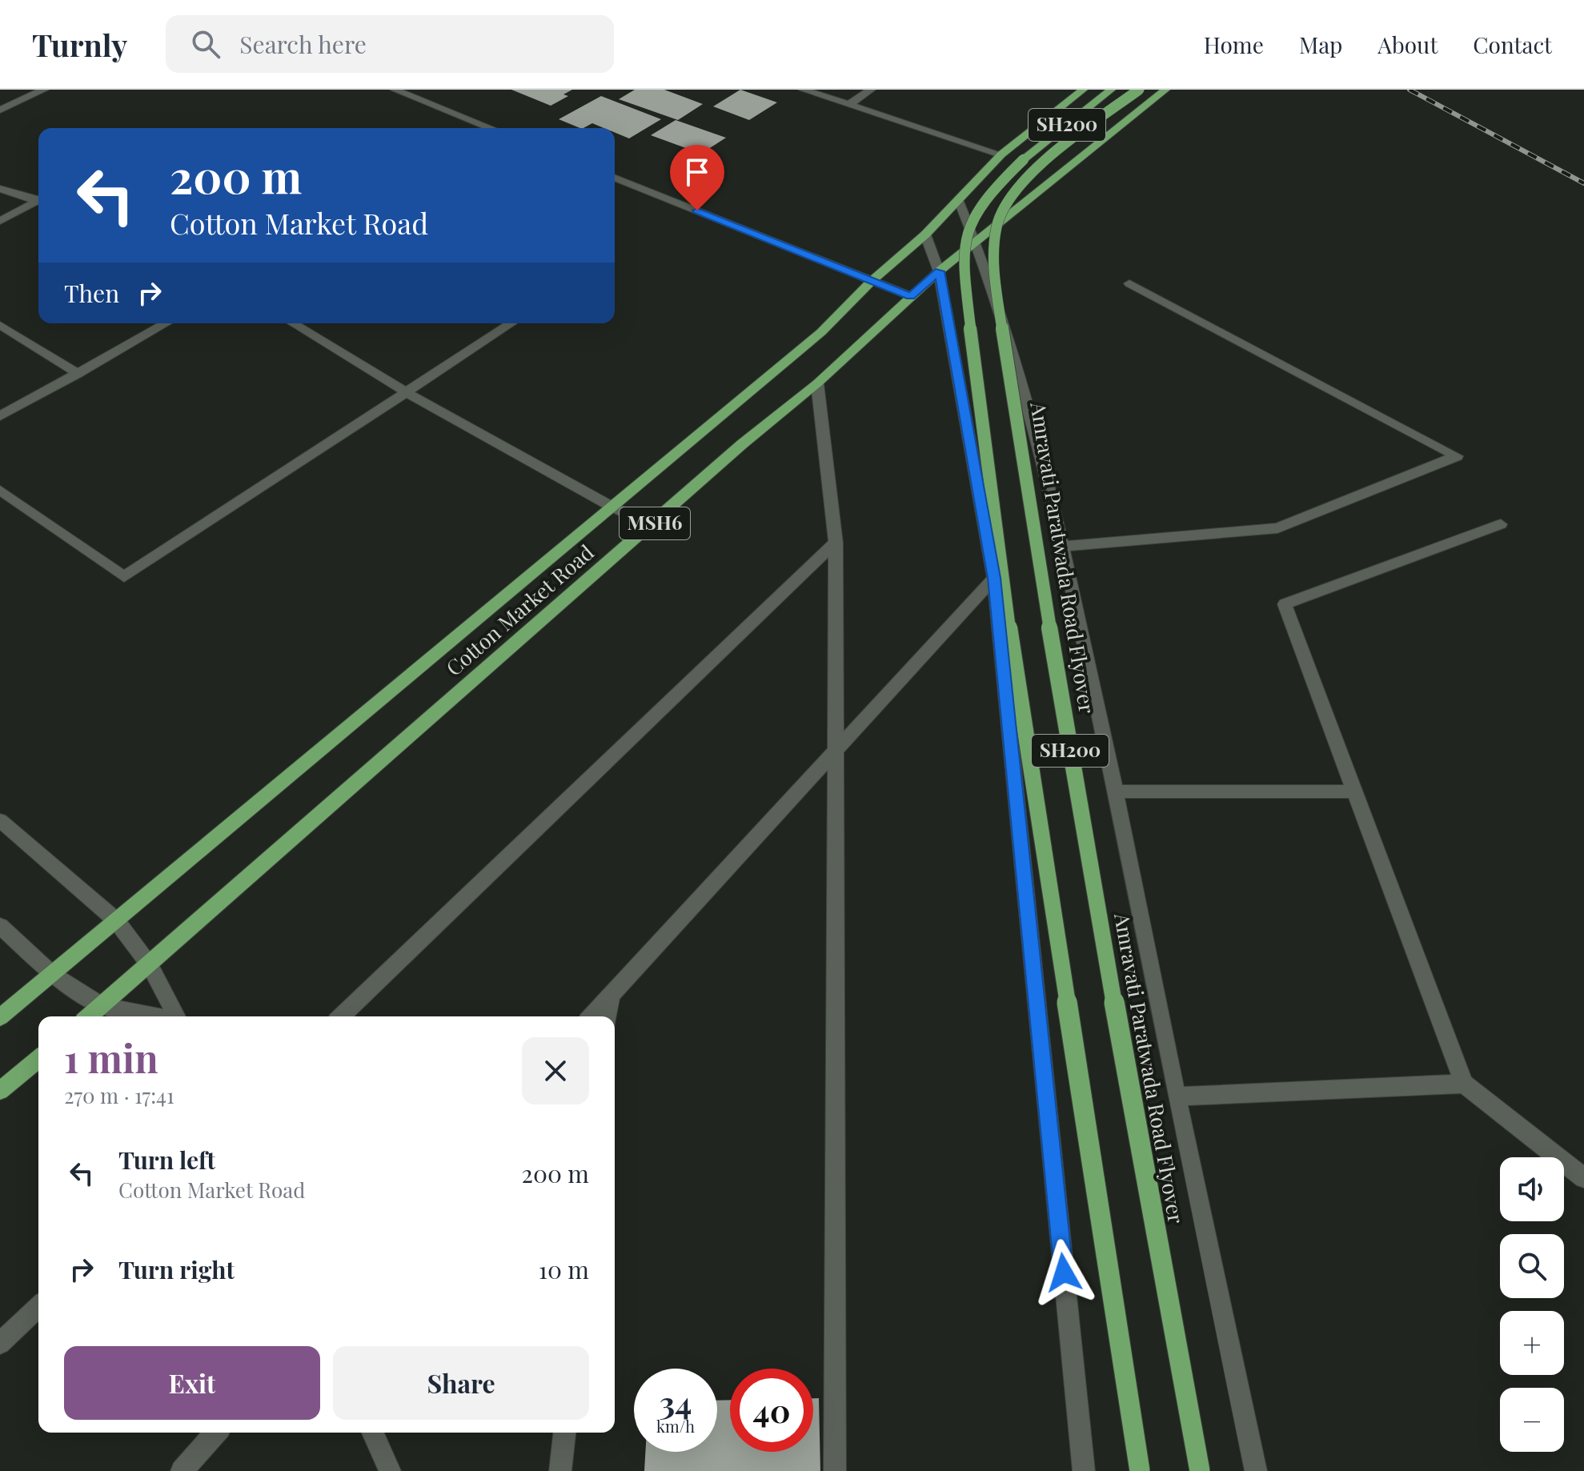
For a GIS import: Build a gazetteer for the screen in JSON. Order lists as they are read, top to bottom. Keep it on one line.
{"streets":{"main road":["SH200","MSH6","Amravati Paratwada Road Flyover","Cotton Market Road"]},"crossings":[["MSH6","Cotton Market Road"]],"page":{"header":"Turnly","search":"Search here","nav":["Home","Map","About","Contact"],"turn":["200 m","Cotton Market Road"],"then":"Then","heading":["1 min","270 m · 17:41"],"list":[{"name":"Turn left","note":"Cotton Market Road","value":"200 m"},{"name":"Turn right","value":"10 m"}],"map_buttons":["+","−"],"buttons":["Exit","Share"],"speed":"34 km/h","limit":"40"}}
